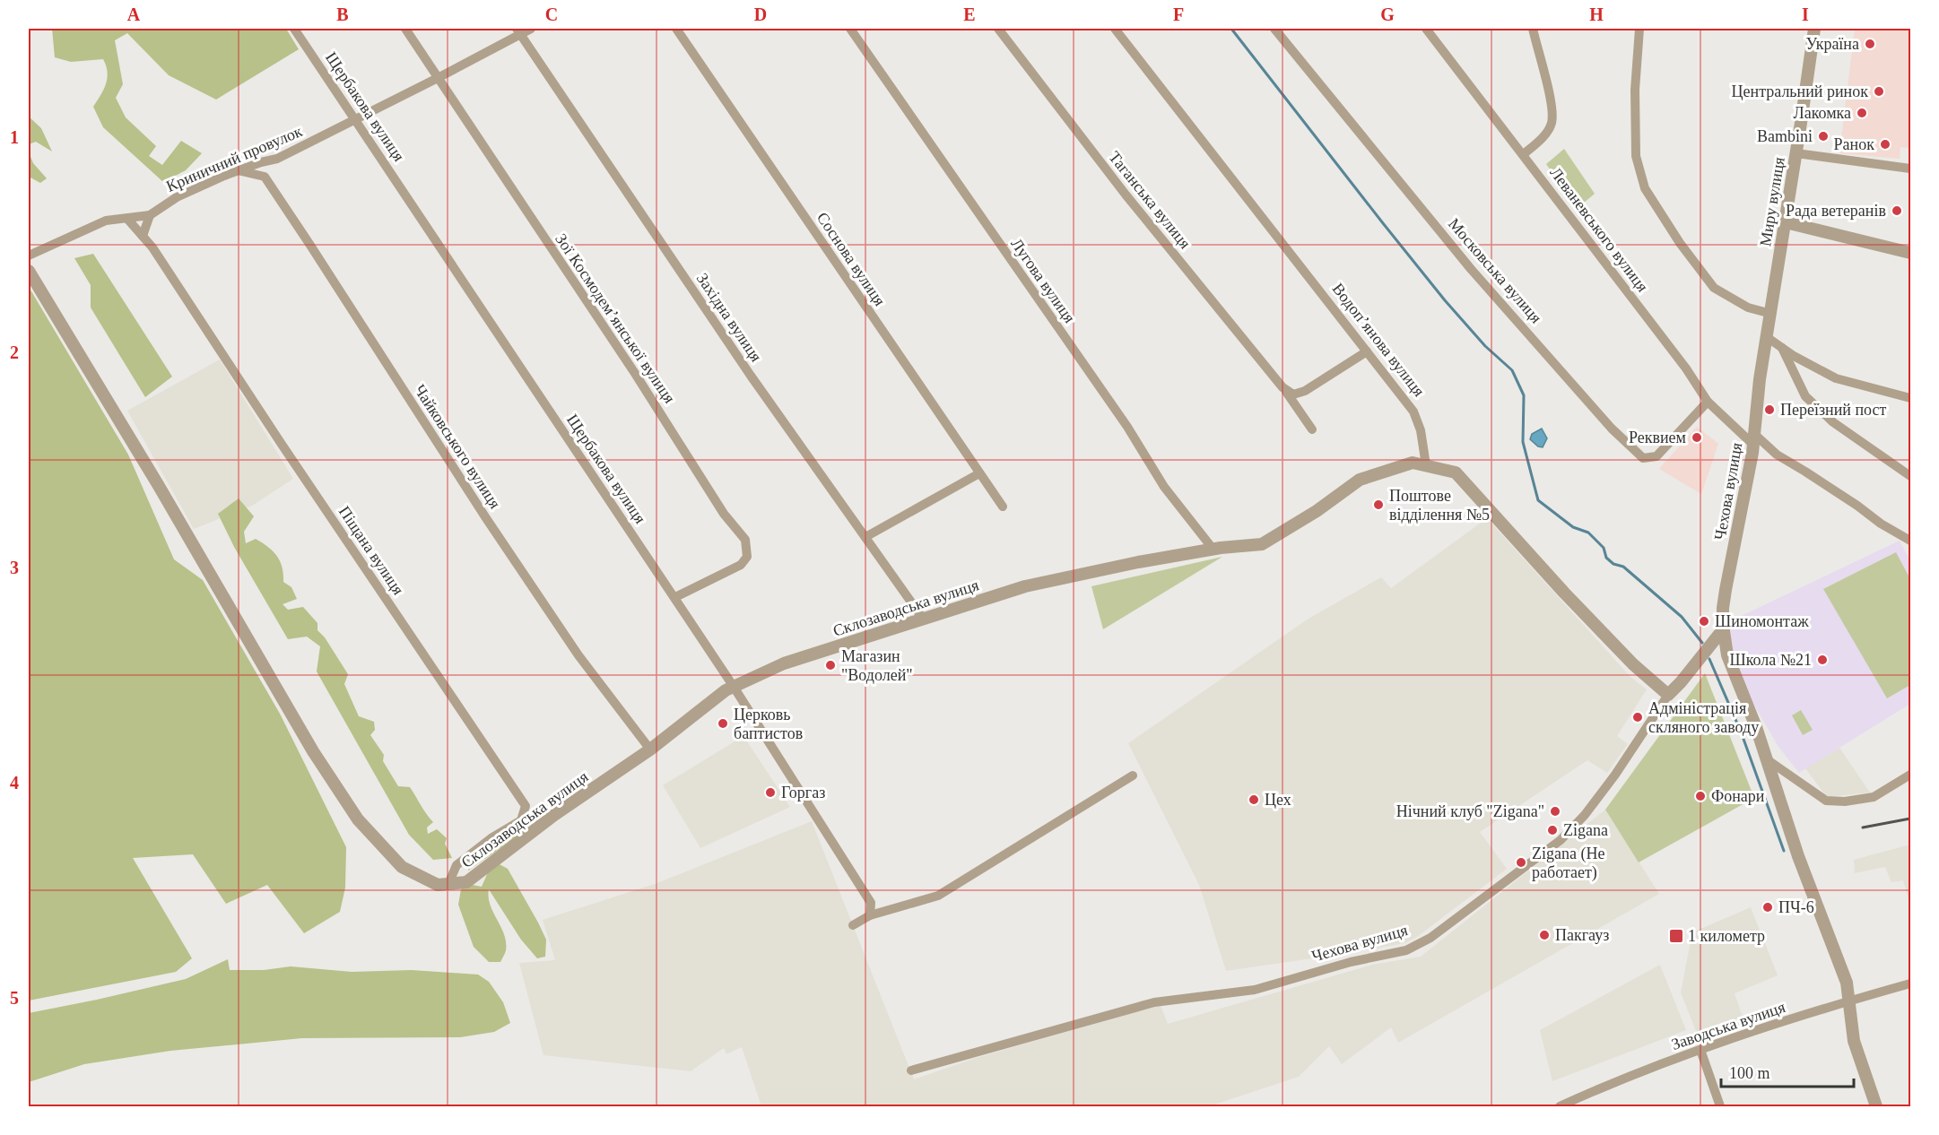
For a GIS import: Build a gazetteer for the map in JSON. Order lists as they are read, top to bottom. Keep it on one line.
{"streets":{"street":["Щербакова вулиця","Криничний провулок","Таганська вулиця","Миру вулиця","Леваневського вулиця","Соснова вулиця","Московська вулиця","Лугова вулиця","Західна вулиця","Зої Космодем’янської вулиця","Водоп’янова вулиця","Чайковського вулиця","Чехова вулиця","Піщана вулиця","Склозаводська вулиця","Заводська вулиця"]},"crossings":[["Щербакова вулиця","Криничний провулок"],["Щербакова вулиця","Зої Космодем’янської вулиця"],["Щербакова вулиця","Склозаводська вулиця"],["Криничний провулок","Західна вулиця"],["Криничний провулок","Зої Космодем’янської вулиця"],["Криничний провулок","Піщана вулиця"],["Миру вулиця","Чехова вулиця"],["Леваневського вулиця","Московська вулиця"],["Леваневського вулиця","Чехова вулиця"],["Лугова вулиця","Склозаводська вулиця"],["Західна вулиця","Склозаводська вулиця"],["Водоп’янова вулиця","Склозаводська вулиця"],["Чайковського вулиця","Склозаводська вулиця"],["Чехова вулиця","Заводська вулиця"],["Піщана вулиця","Склозаводська вулиця"]],"places":{"other":["Україна","Центральний ринок","Лакомка","Bambini","Ранок","Рада ветеранів","Переїзний пост","Реквием","Поштове відділення №5","Шиномонтаж","Школа №21","Магазин \"Водолей\"","Адміністрація скляного заводу","Церковь баптистов","Горгаз","Фонари","Цех","Нічний клуб \"Zigana\"","Zigana","Zigana (Не работает)","ПЧ-6","Пакгауз"],"transit":["1 километр"]},"scale_bar":"100 m","grid":{"columns":["A","B","C","D","E","F","G","H","I"],"rows":["1","2","3","4","5"]}}
